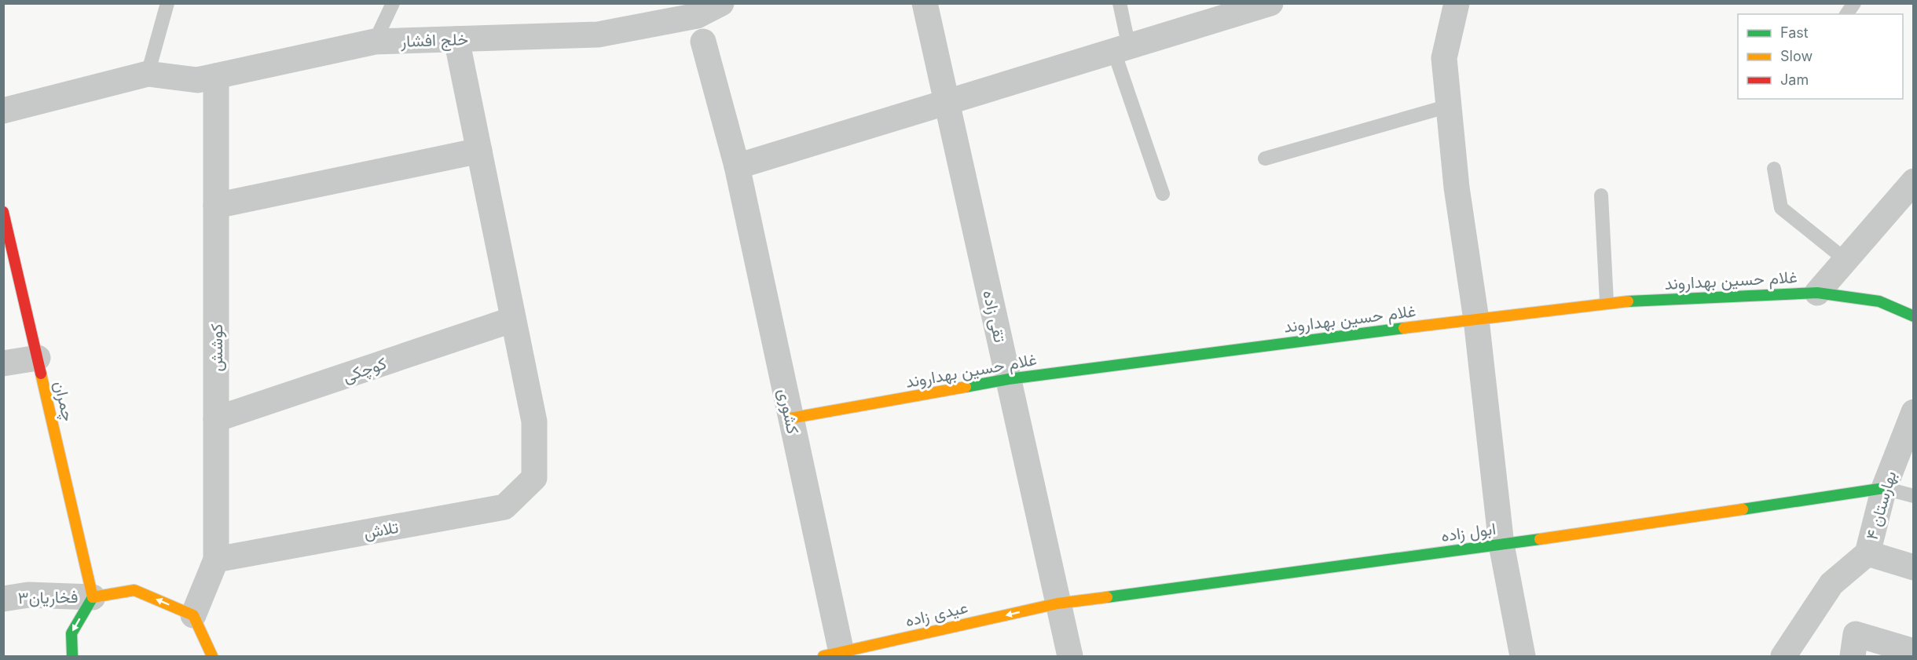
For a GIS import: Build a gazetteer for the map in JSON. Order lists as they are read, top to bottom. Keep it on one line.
{"streets":{"street":["خلج افشار","غلام حسین بهداروند","تقی زاده","کوشش","کوچکی","چمران","کشوری","بهارستان ۴","تلاش","ابول زاده","فخاریان۳","عیدی زاده"]},"crossings":[["خلج افشار","کوشش"],["غلام حسین بهداروند","تقی زاده"],["غلام حسین بهداروند","کشوری"],["تقی زاده","ابول زاده"],["تقی زاده","عیدی زاده"],["کوشش","کوچکی"],["کوشش","تلاش"],["کوچکی","تلاش"],["چمران","فخاریان۳"],["کشوری","عیدی زاده"],["بهارستان ۴","ابول زاده"],["ابول زاده","عیدی زاده"]],"one_way":["عیدی زاده"],"legend":["Fast","Slow","Jam"]}
